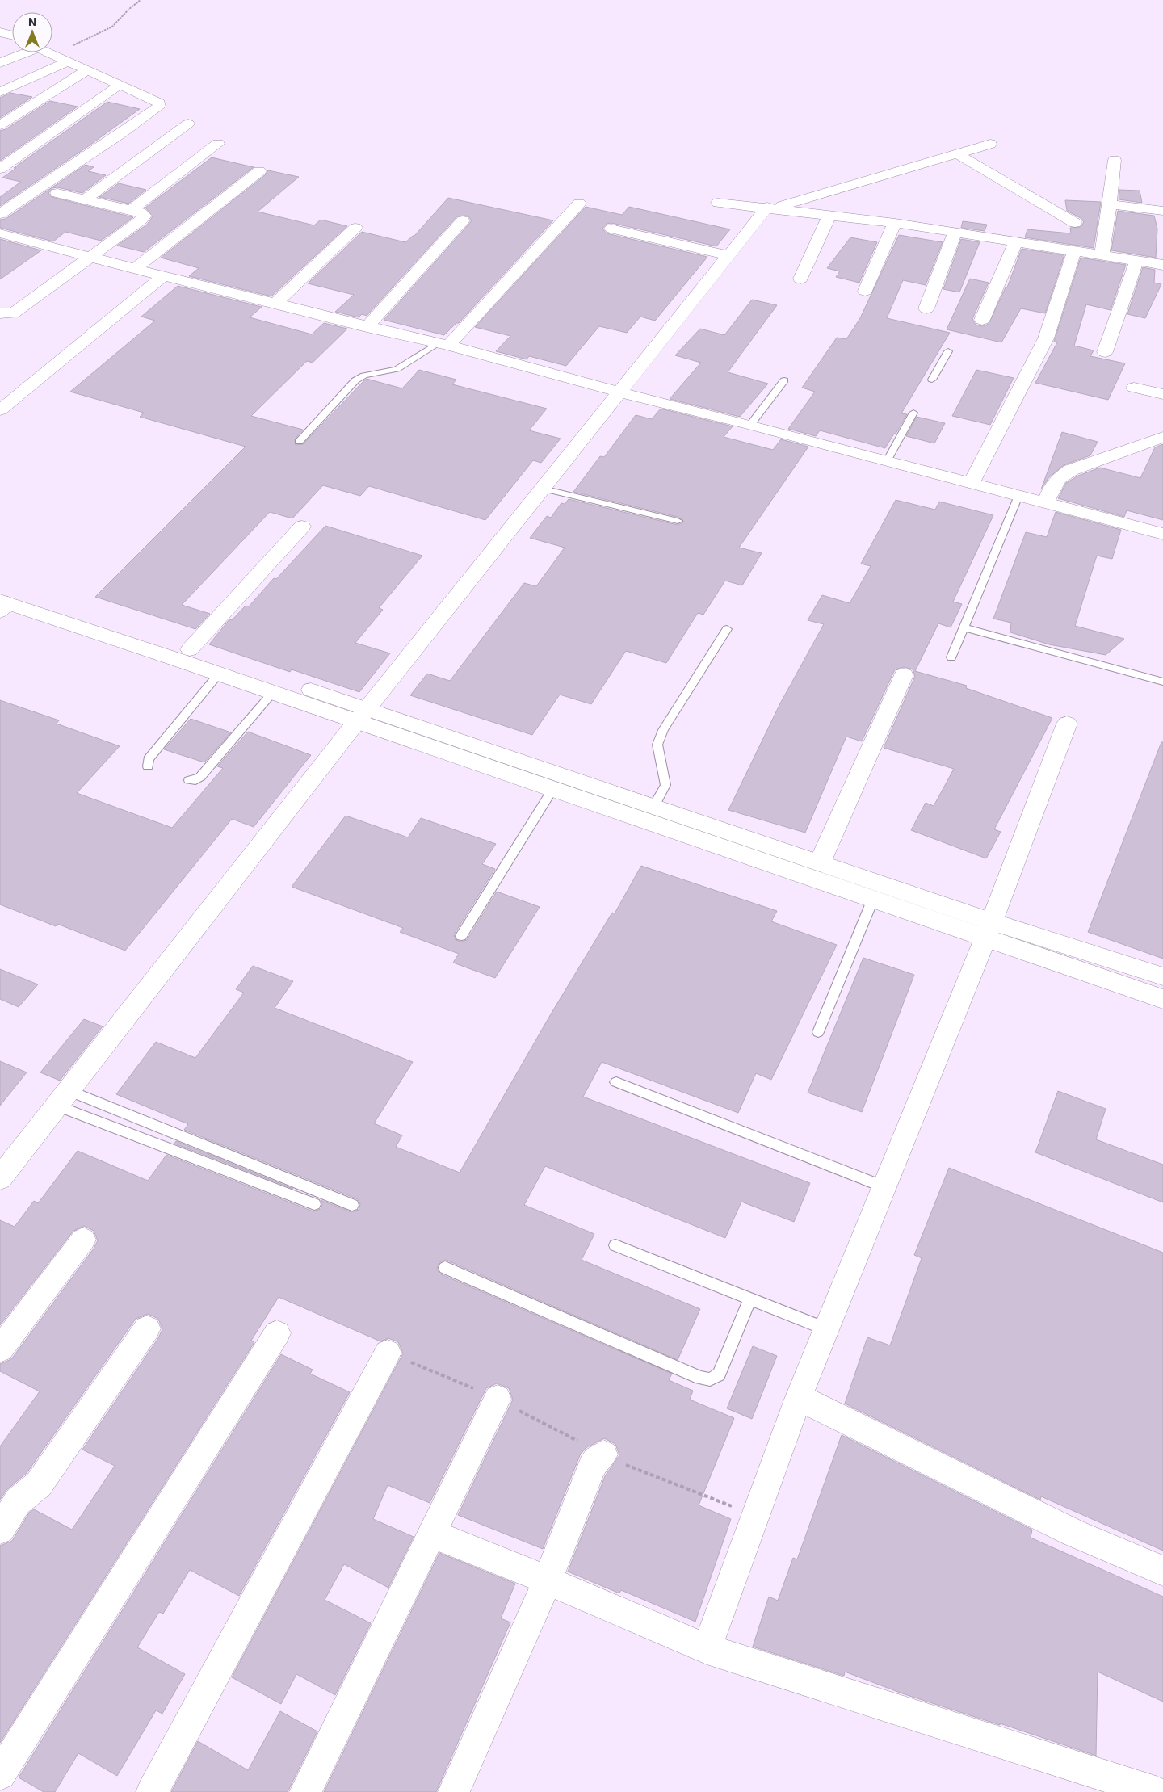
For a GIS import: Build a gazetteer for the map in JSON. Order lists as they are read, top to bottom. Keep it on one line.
{"north":"top"}
